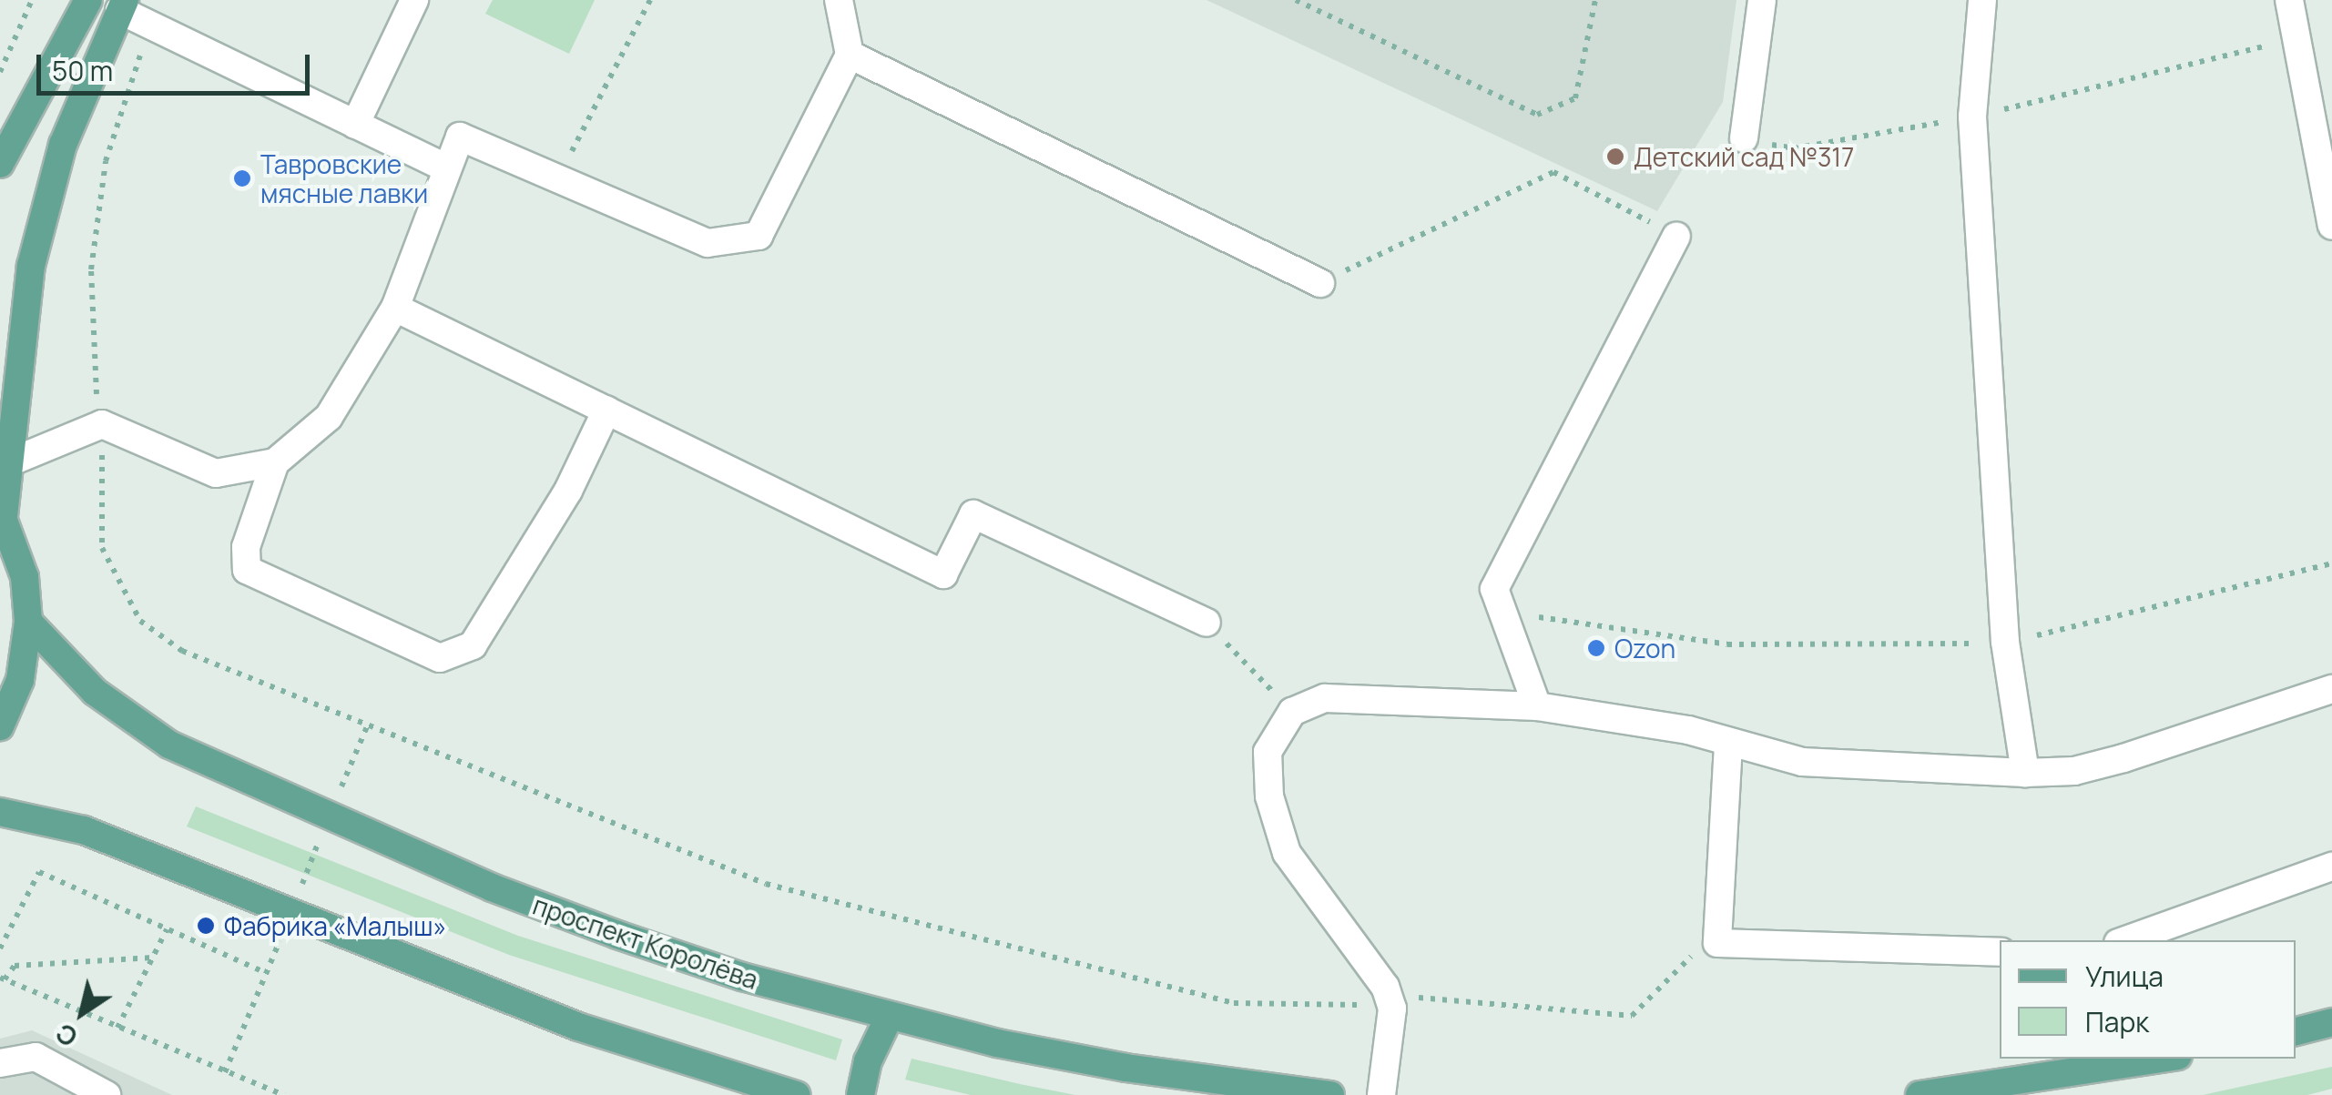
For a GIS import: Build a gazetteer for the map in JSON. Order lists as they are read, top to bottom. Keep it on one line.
{"streets":{"main road":["проспект Королёва"]},"places":["Детский сад №317","Тавровские мясные лавки","Ozon","Фабрика «Малыш»"],"legend":["Улица","Парк"],"scale_bar":"50 m","north":"bottom left"}
